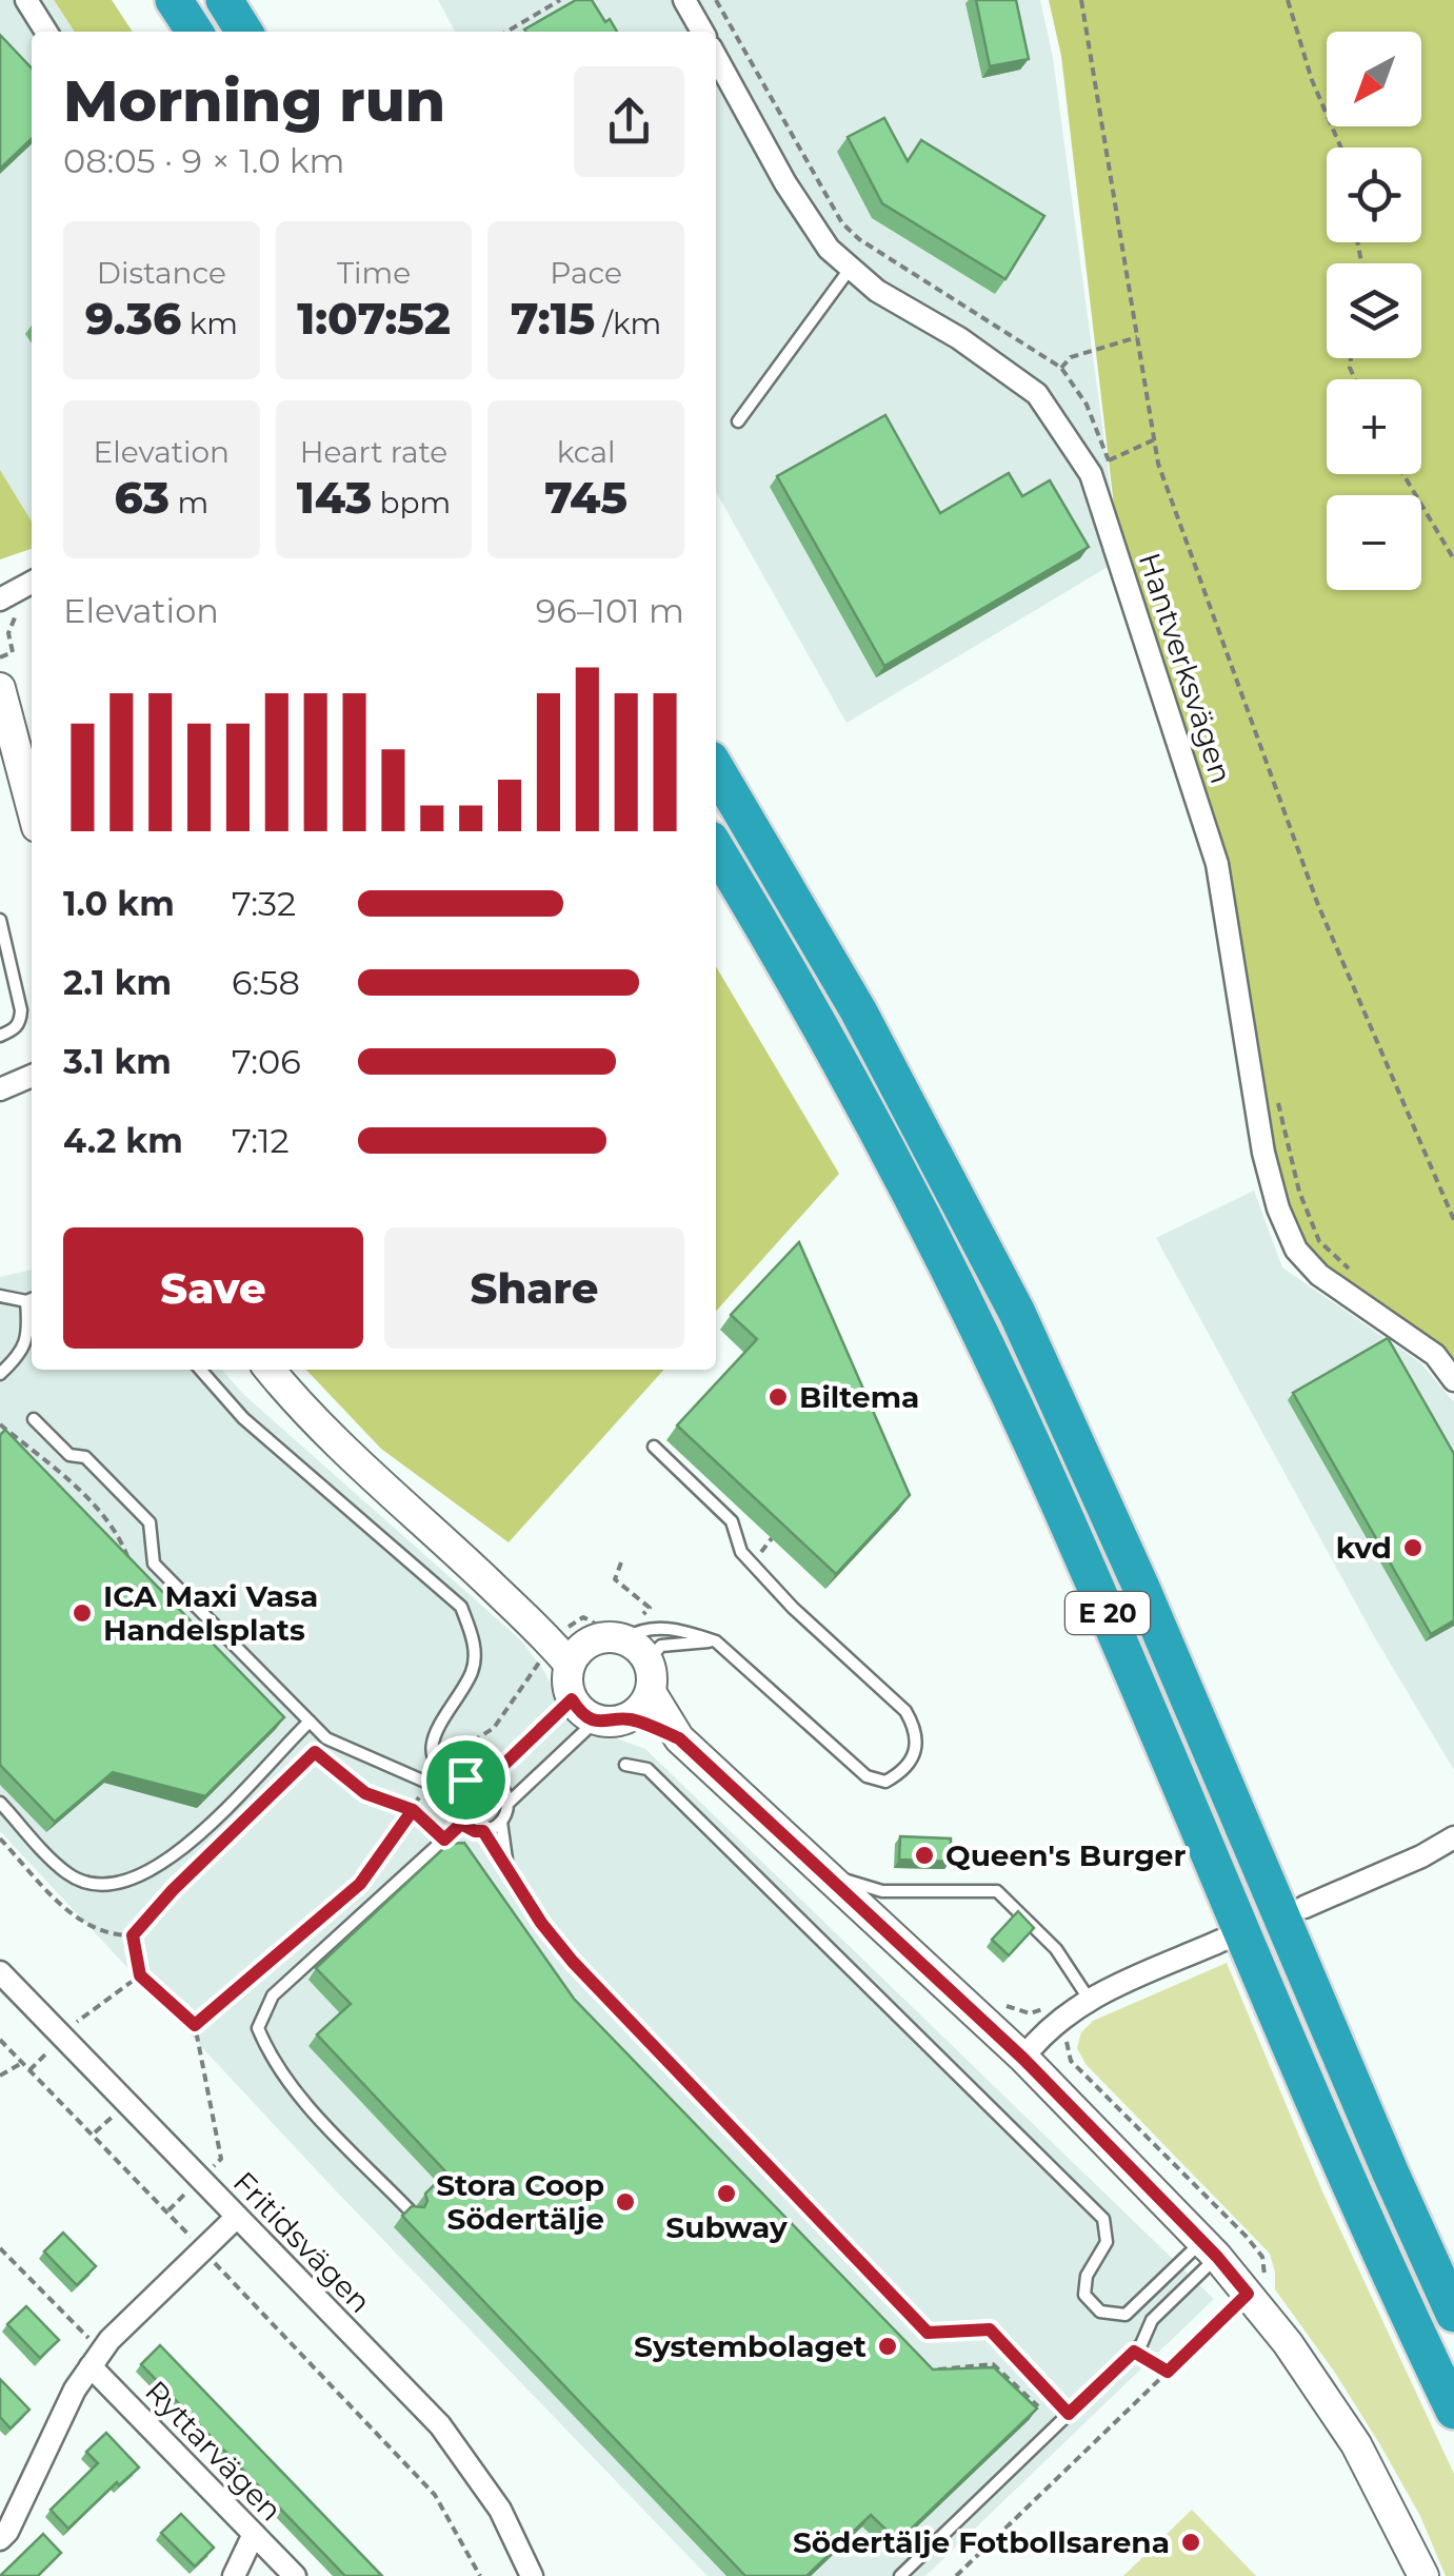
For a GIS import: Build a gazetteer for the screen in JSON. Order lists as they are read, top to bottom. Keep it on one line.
{"streets":{"highway":["E 20"],"street":["Hantverksvägen","Fritidsvägen","Ryttarvägen"]},"places":["Biltema","kvd","ICA Maxi Vasa Handelsplats","Queen's Burger","Subway","Stora Coop Södertälje","Systembolaget","Södertälje Fotbollsarena"],"north":"bottom left","page":{"map_buttons":["+","−"],"heading":["Morning run","08:05 · 9 × 1.0 km"],"stats":[["Distance","9.36 km"],["Time","1:07:52"],["Pace","7:15 /km"],["Elevation","63 m"],["Heart rate","143 bpm"],["kcal","745"]],"chart":["Elevation","96–101 m"],"list":[{"name":"1.0 km","note":"7:32"},{"name":"2.1 km","note":"6:58"},{"name":"3.1 km","note":"7:06"},{"name":"4.2 km","note":"7:12"}],"buttons":["Save","Share"]}}
